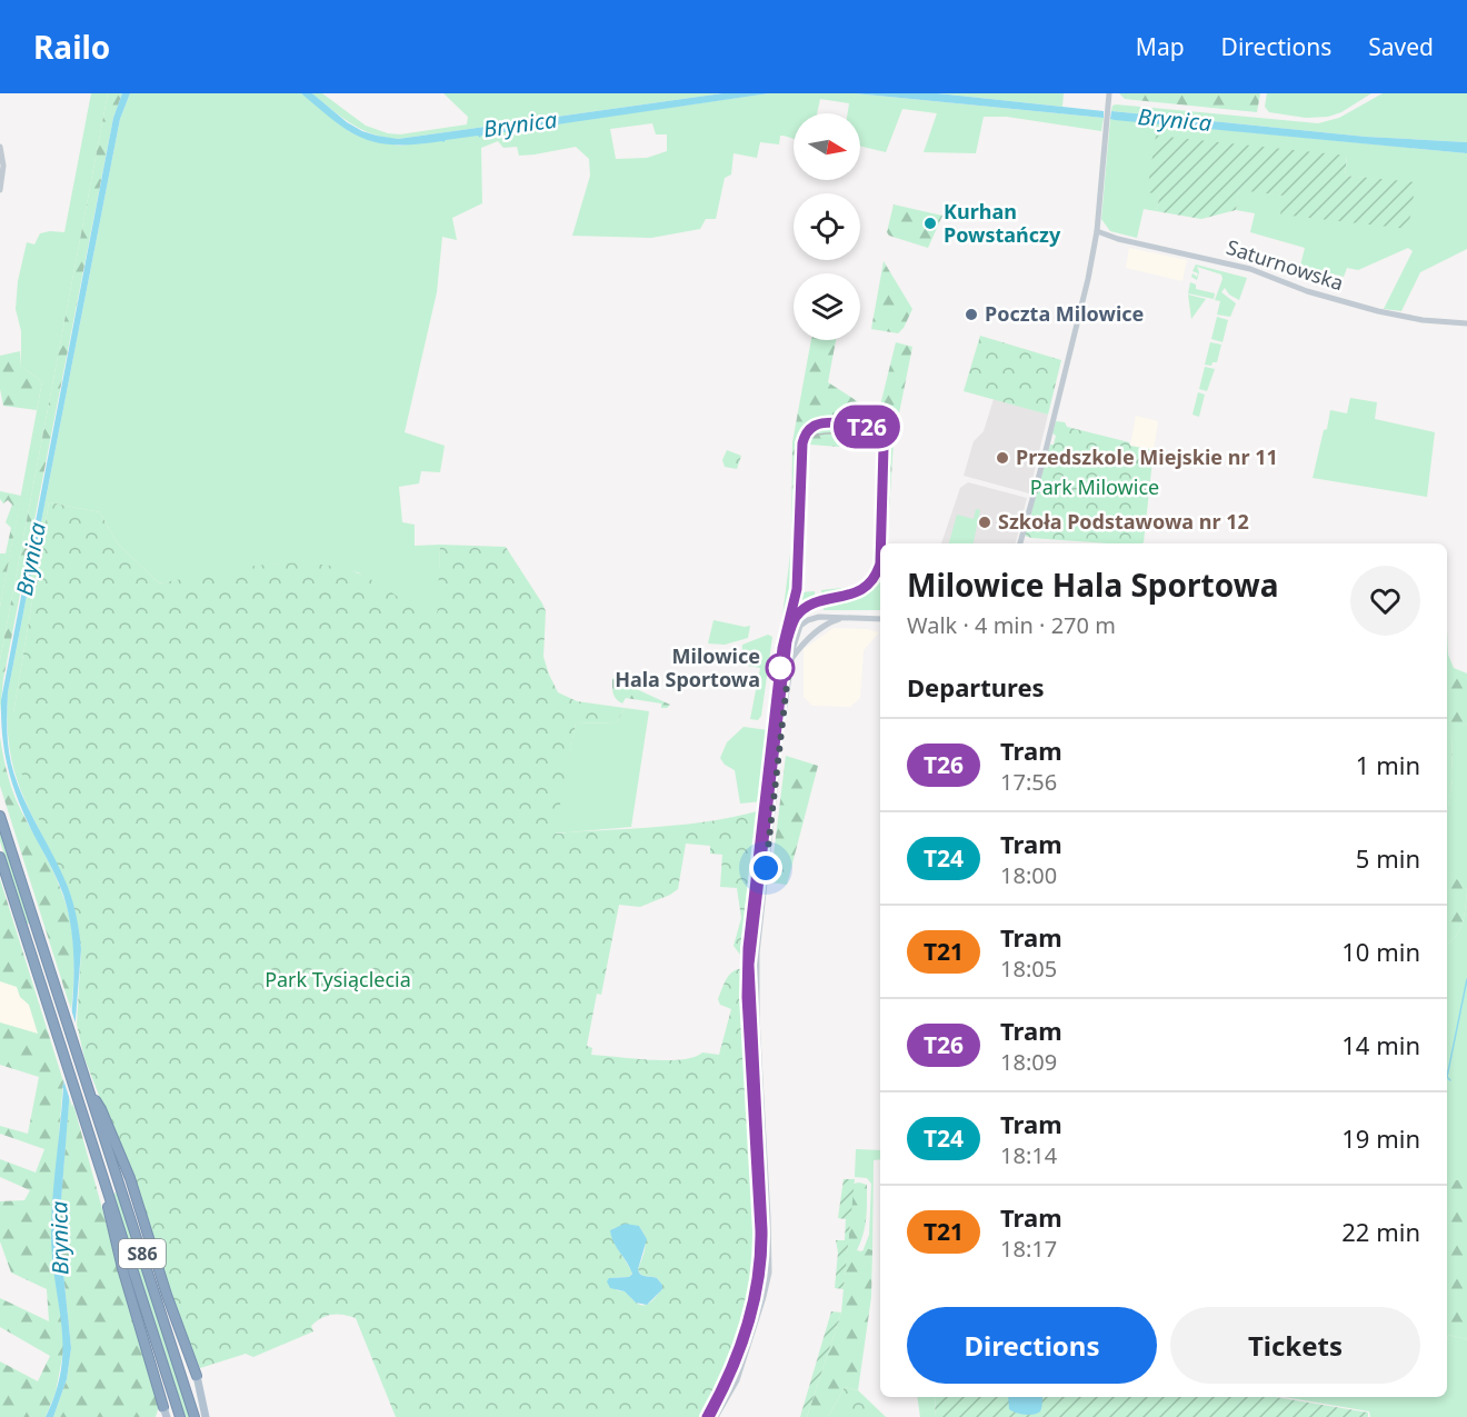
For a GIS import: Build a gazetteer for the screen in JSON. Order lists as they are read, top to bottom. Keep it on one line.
{"streets":{"highway":["S86"],"street":["Saturnowska"]},"water":["Brynica"],"parks":["Park Milowice","Park Tysiąclecia"],"places":["Kurhan Powstańczy","Poczta Milowice","Przedszkole Miejskie nr 11","Szkoła Podstawowa nr 12","Milowice Hala Sportowa"],"lines":["tram line T26"],"north":"right","page":{"header":"Railo","nav":["Map","Directions","Saved"],"on_map":"T26","heading":[["Milowice Hala Sportowa","Walk · 4 min · 270 m"],"Departures"],"list":[{"mark":"T26","name":"Tram","note":"17:56","value":"1 min"},{"mark":"T24","name":"Tram","note":"18:00","value":"5 min"},{"mark":"T21","name":"Tram","note":"18:05","value":"10 min"},{"mark":"T26","name":"Tram","note":"18:09","value":"14 min"},{"mark":"T24","name":"Tram","note":"18:14","value":"19 min"},{"mark":"T21","name":"Tram","note":"18:17","value":"22 min"}],"buttons":["Directions","Tickets"]}}
